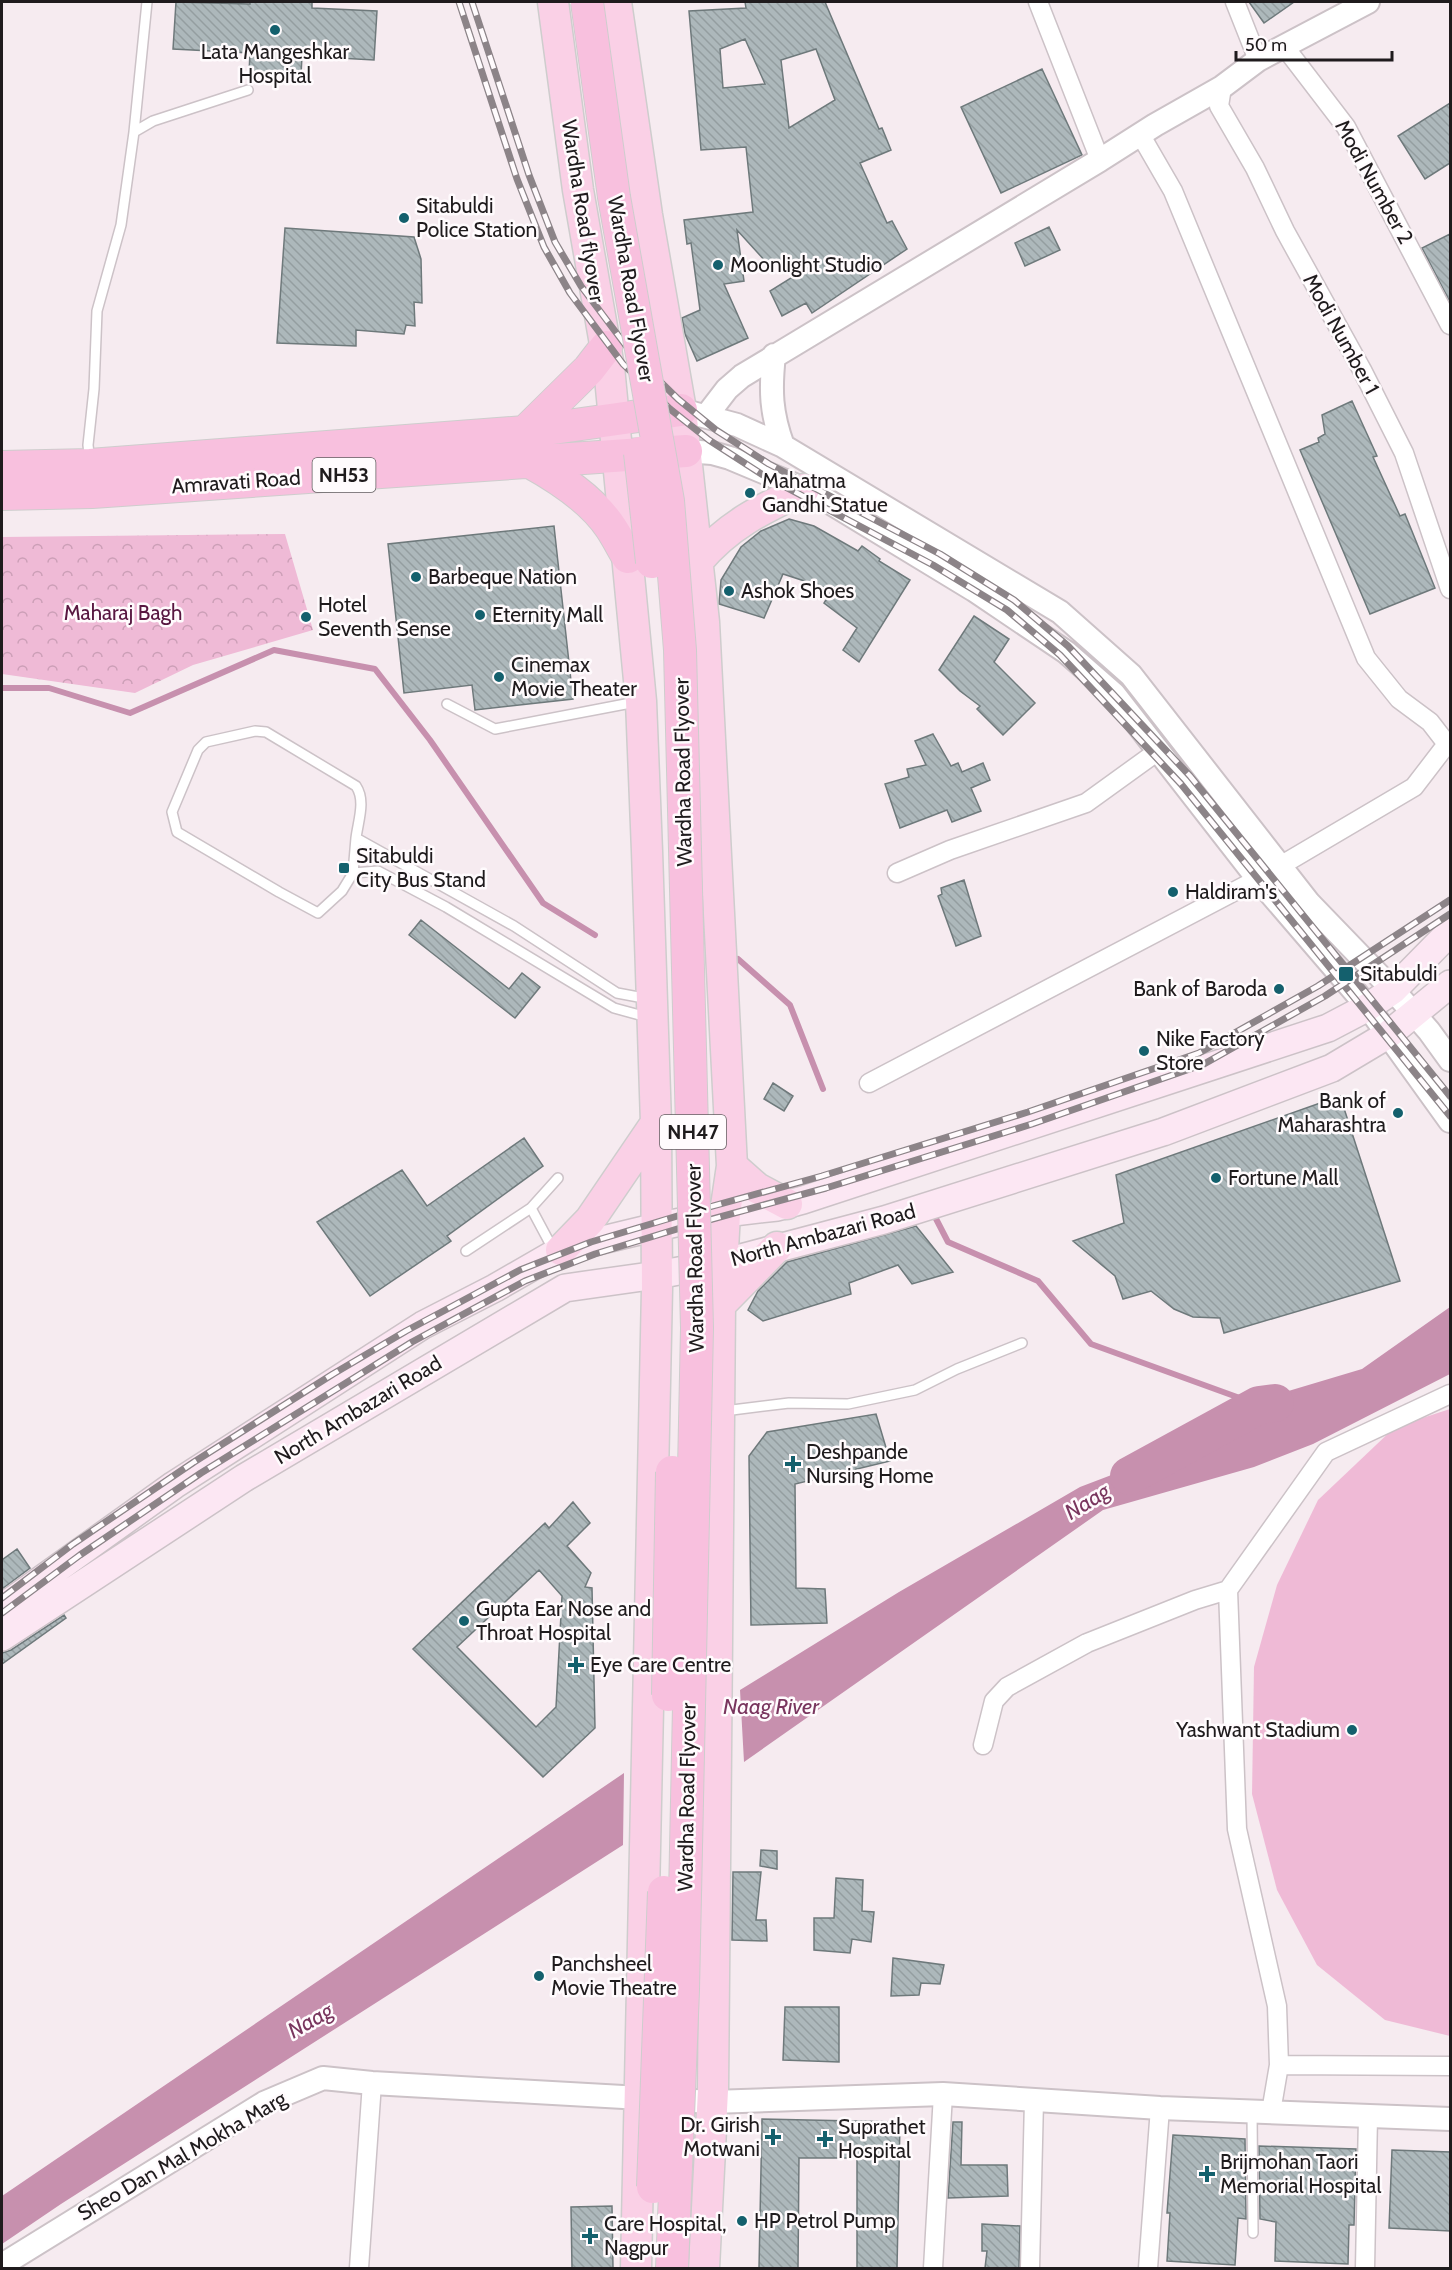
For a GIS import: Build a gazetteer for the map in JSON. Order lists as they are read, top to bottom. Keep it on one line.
{"streets":{"highway":["Wardha Road Flyover","NH53","Amravati Road","NH47"],"main road":["Wardha Road flyover","North Ambazari Road"],"street":["Modi Number 2","Modi Number 1","Sheo Dan Mal Mokha Marg"]},"crossings":[["Wardha Road flyover","Amravati Road"],["Wardha Road flyover","North Ambazari Road"],["Wardha Road flyover","Sheo Dan Mal Mokha Marg"]],"water":["Naag","Naag River"],"parks":["Maharaj Bagh"],"places":{"other":["Lata Mangeshkar Hospital","Sitabuldi Police Station","Moonlight Studio","Mahatma Gandhi Statue","Barbeque Nation","Ashok Shoes","Eternity Mall","Hotel Seventh Sense","Cinemax Movie Theater","Haldiram's","Bank of Baroda","Nike Factory Store","Bank of Maharashtra","Fortune Mall","Gupta Ear Nose and Throat Hospital","Yashwant Stadium","Panchsheel Movie Theatre","HP Petrol Pump"],"transit":["Sitabuldi City Bus Stand","Sitabuldi"],"health":["Deshpande Nursing Home","Eye Care Centre","Dr. Girish Motwani","Suprathet Hospital","Brijmohan Taori Memorial Hospital","Care Hospital, Nagpur"]},"scale_bar":"50 m"}
